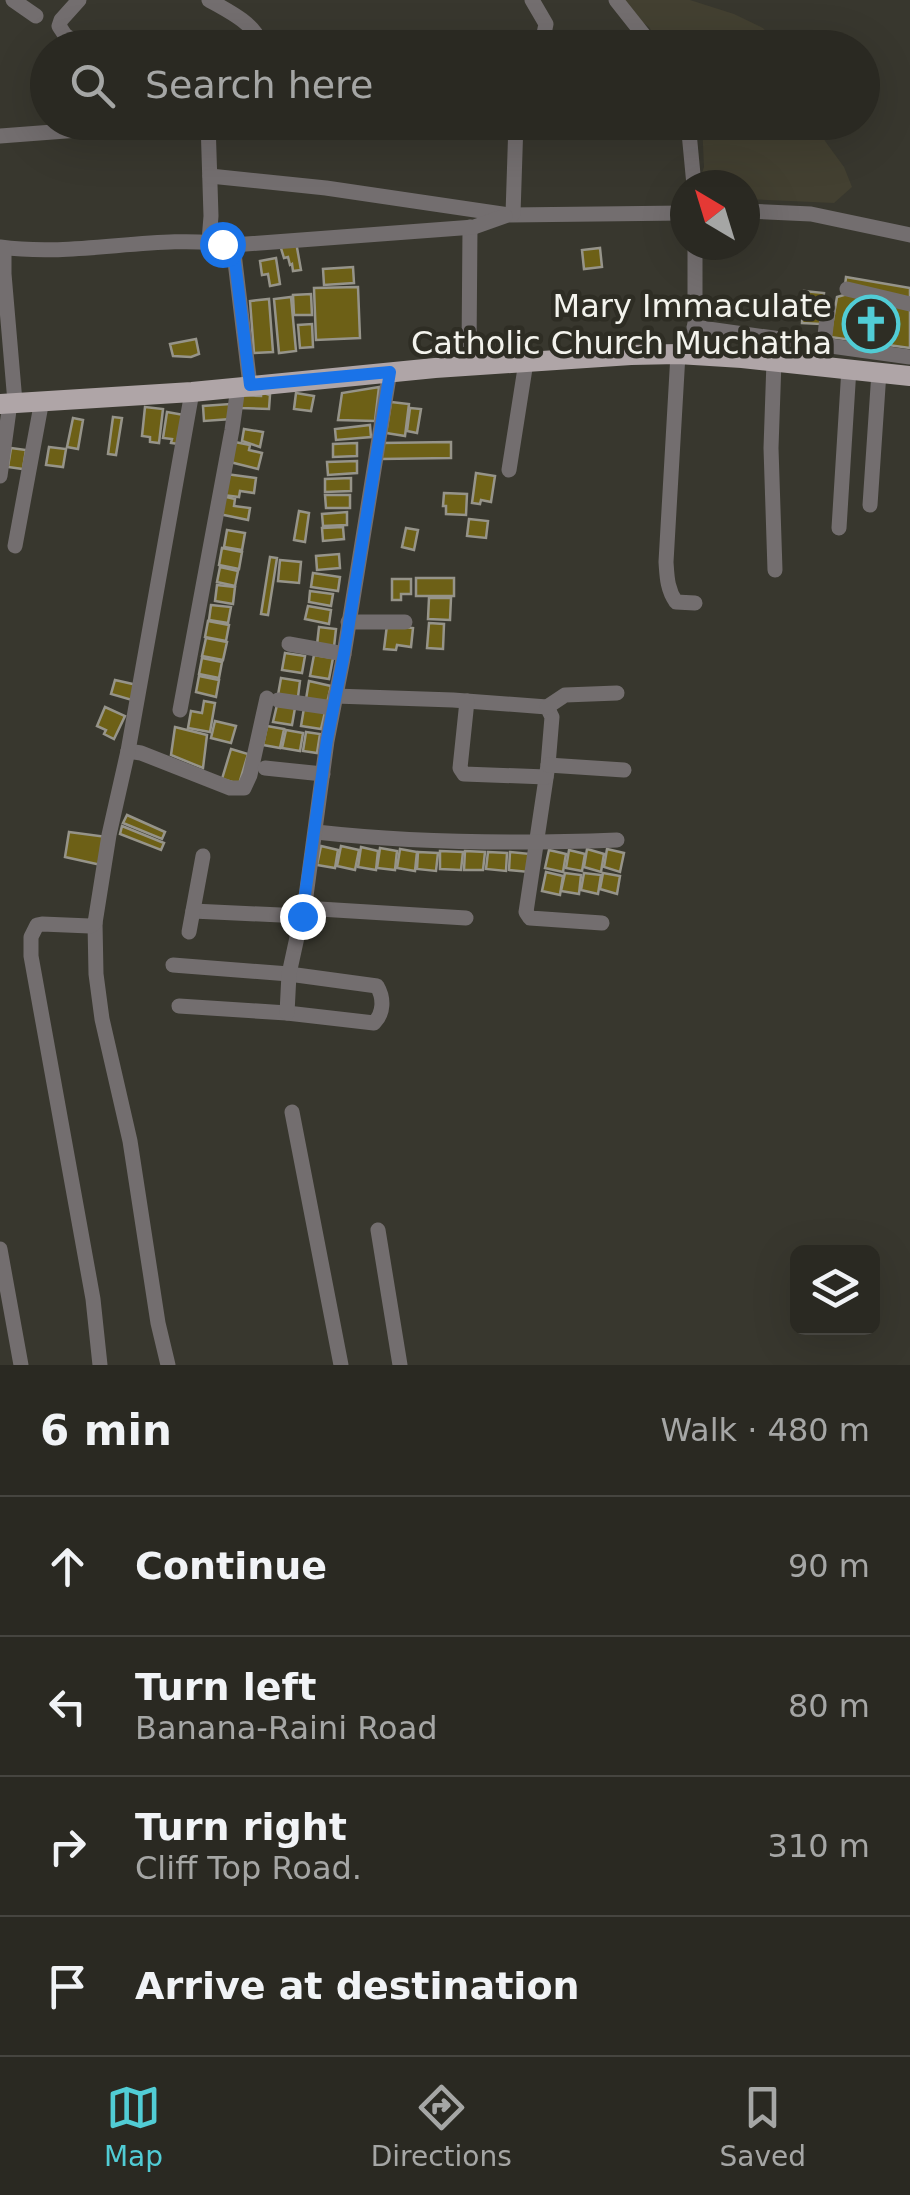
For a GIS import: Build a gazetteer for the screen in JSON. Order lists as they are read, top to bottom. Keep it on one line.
{"places":{"church":["Mary Immaculate Catholic Church Muchatha"]},"north":"top left","page":{"search":"Search here","heading":["6 min","Walk · 480 m"],"list":[["Continue","90 m"],["Turn left","Banana-Raini Road","80 m"],["Turn right","Cliff Top Road.","310 m"],"Arrive at destination"],"nav":["Map","Directions","Saved"]}}
